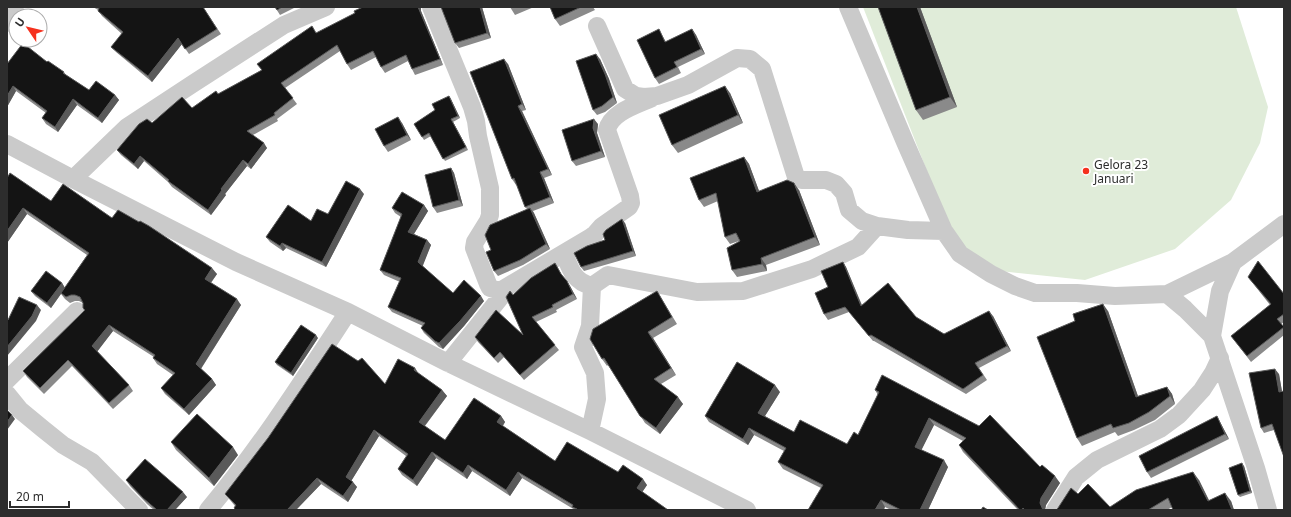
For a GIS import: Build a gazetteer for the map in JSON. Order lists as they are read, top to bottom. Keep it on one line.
{"places":["Gelora 23 Januari"],"scale_bar":"20 m","north":"top left"}
